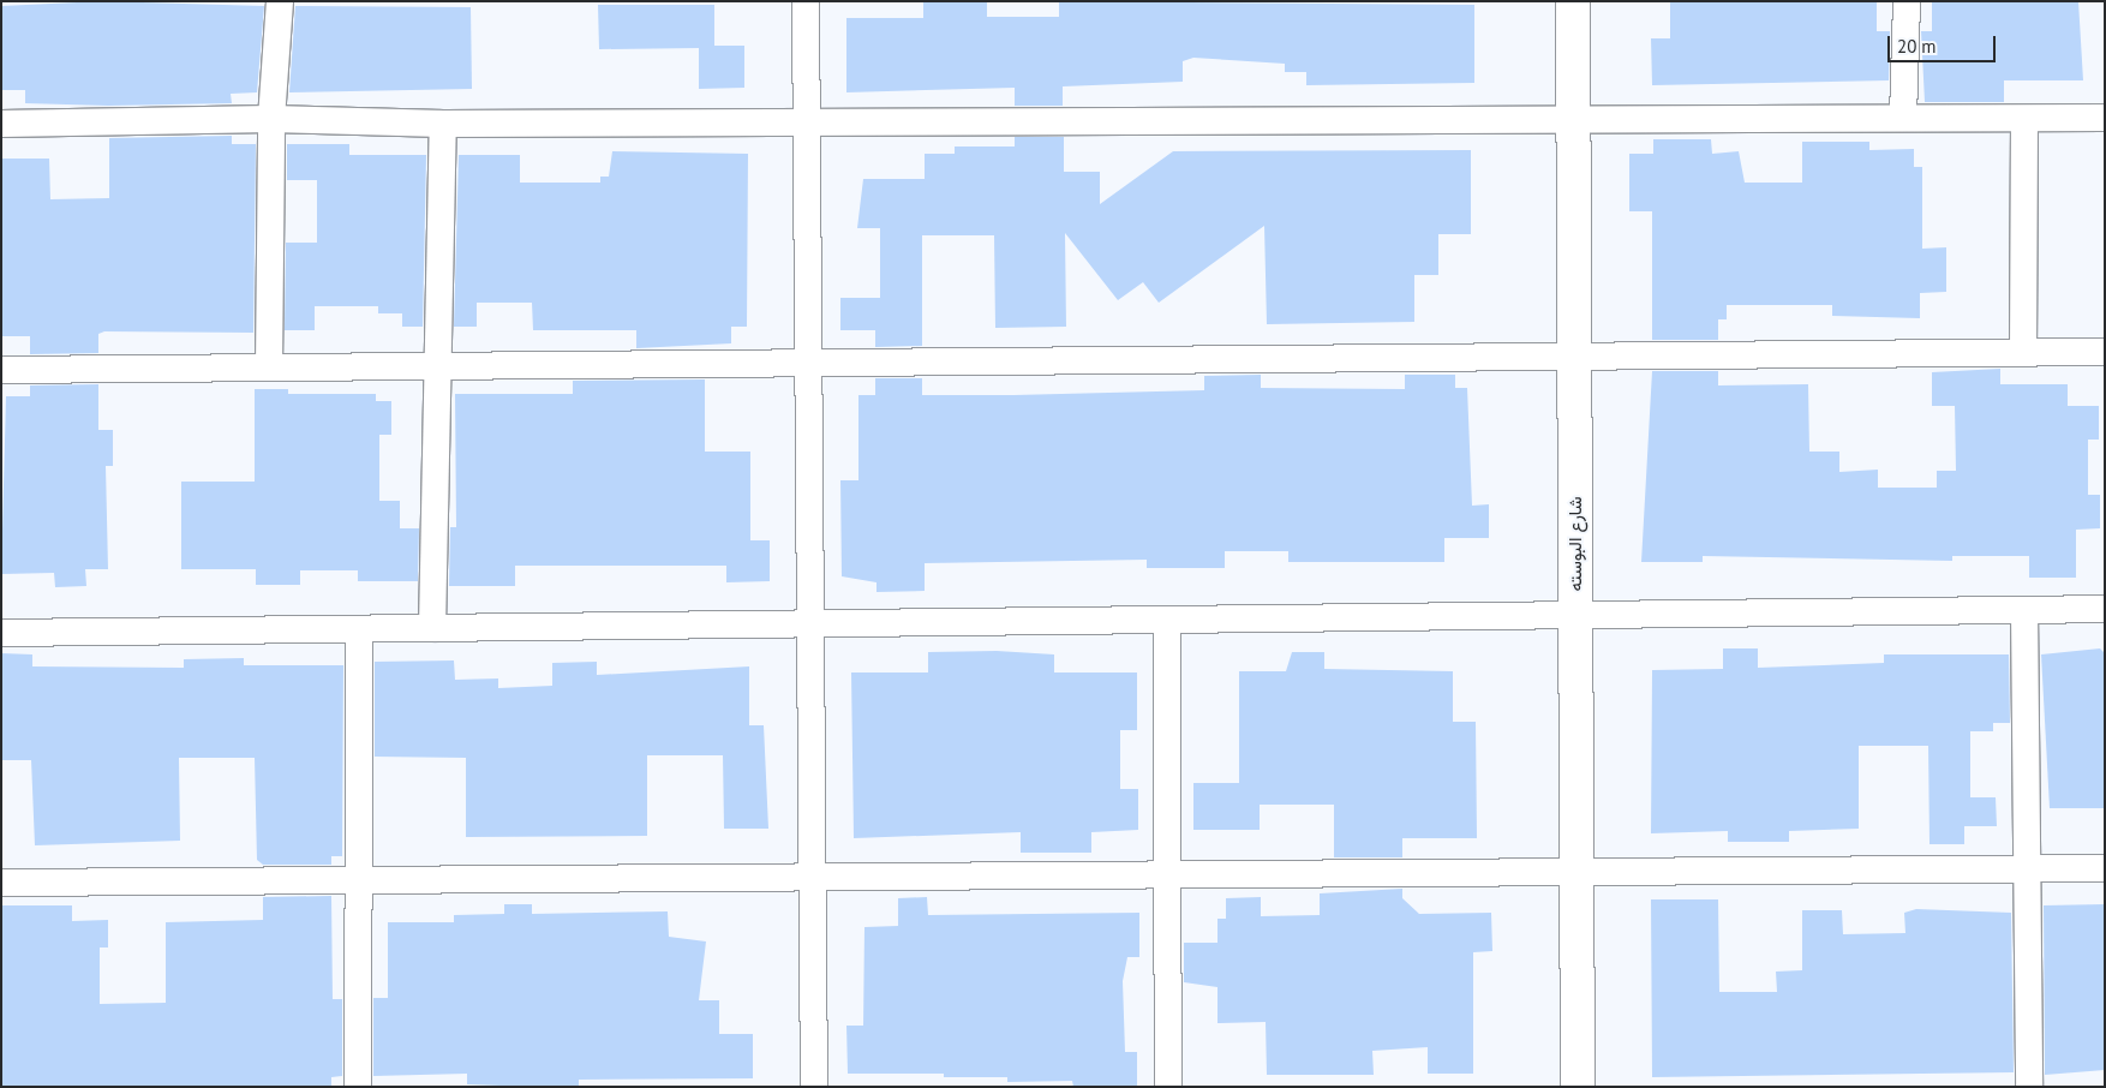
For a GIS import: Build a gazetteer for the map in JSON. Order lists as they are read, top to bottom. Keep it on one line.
{"streets":{"street":["شارع البوسته"]},"scale_bar":"20 m"}
